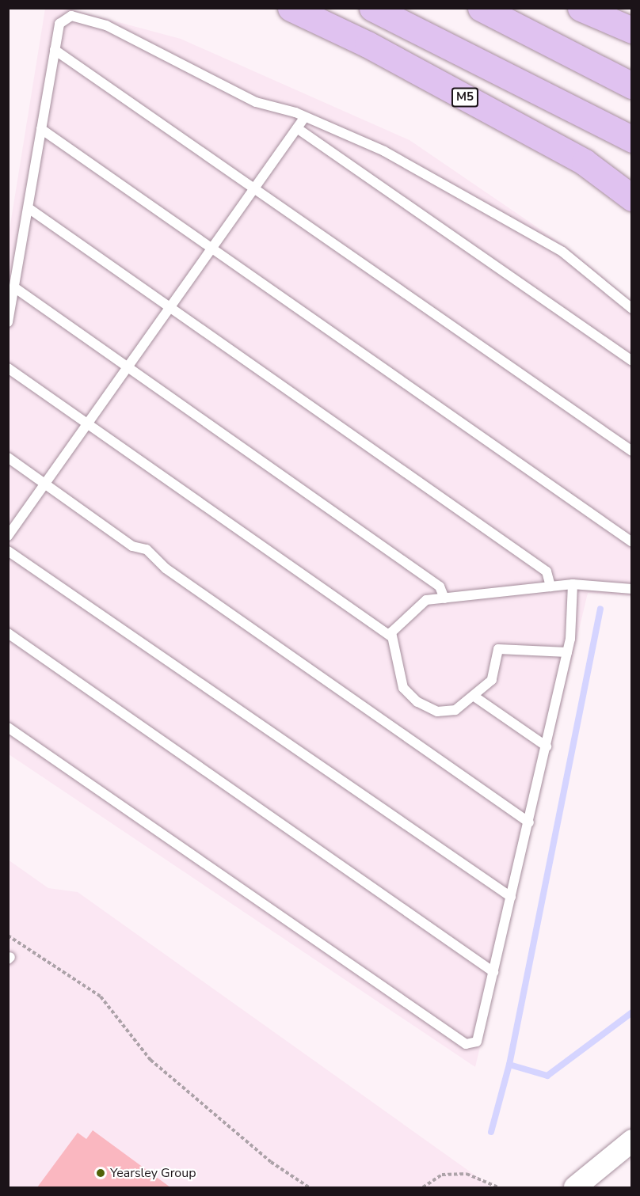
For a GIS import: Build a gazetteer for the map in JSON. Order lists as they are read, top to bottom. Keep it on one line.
{"streets":{"highway":["M5"]},"places":["Yearsley Group"]}
